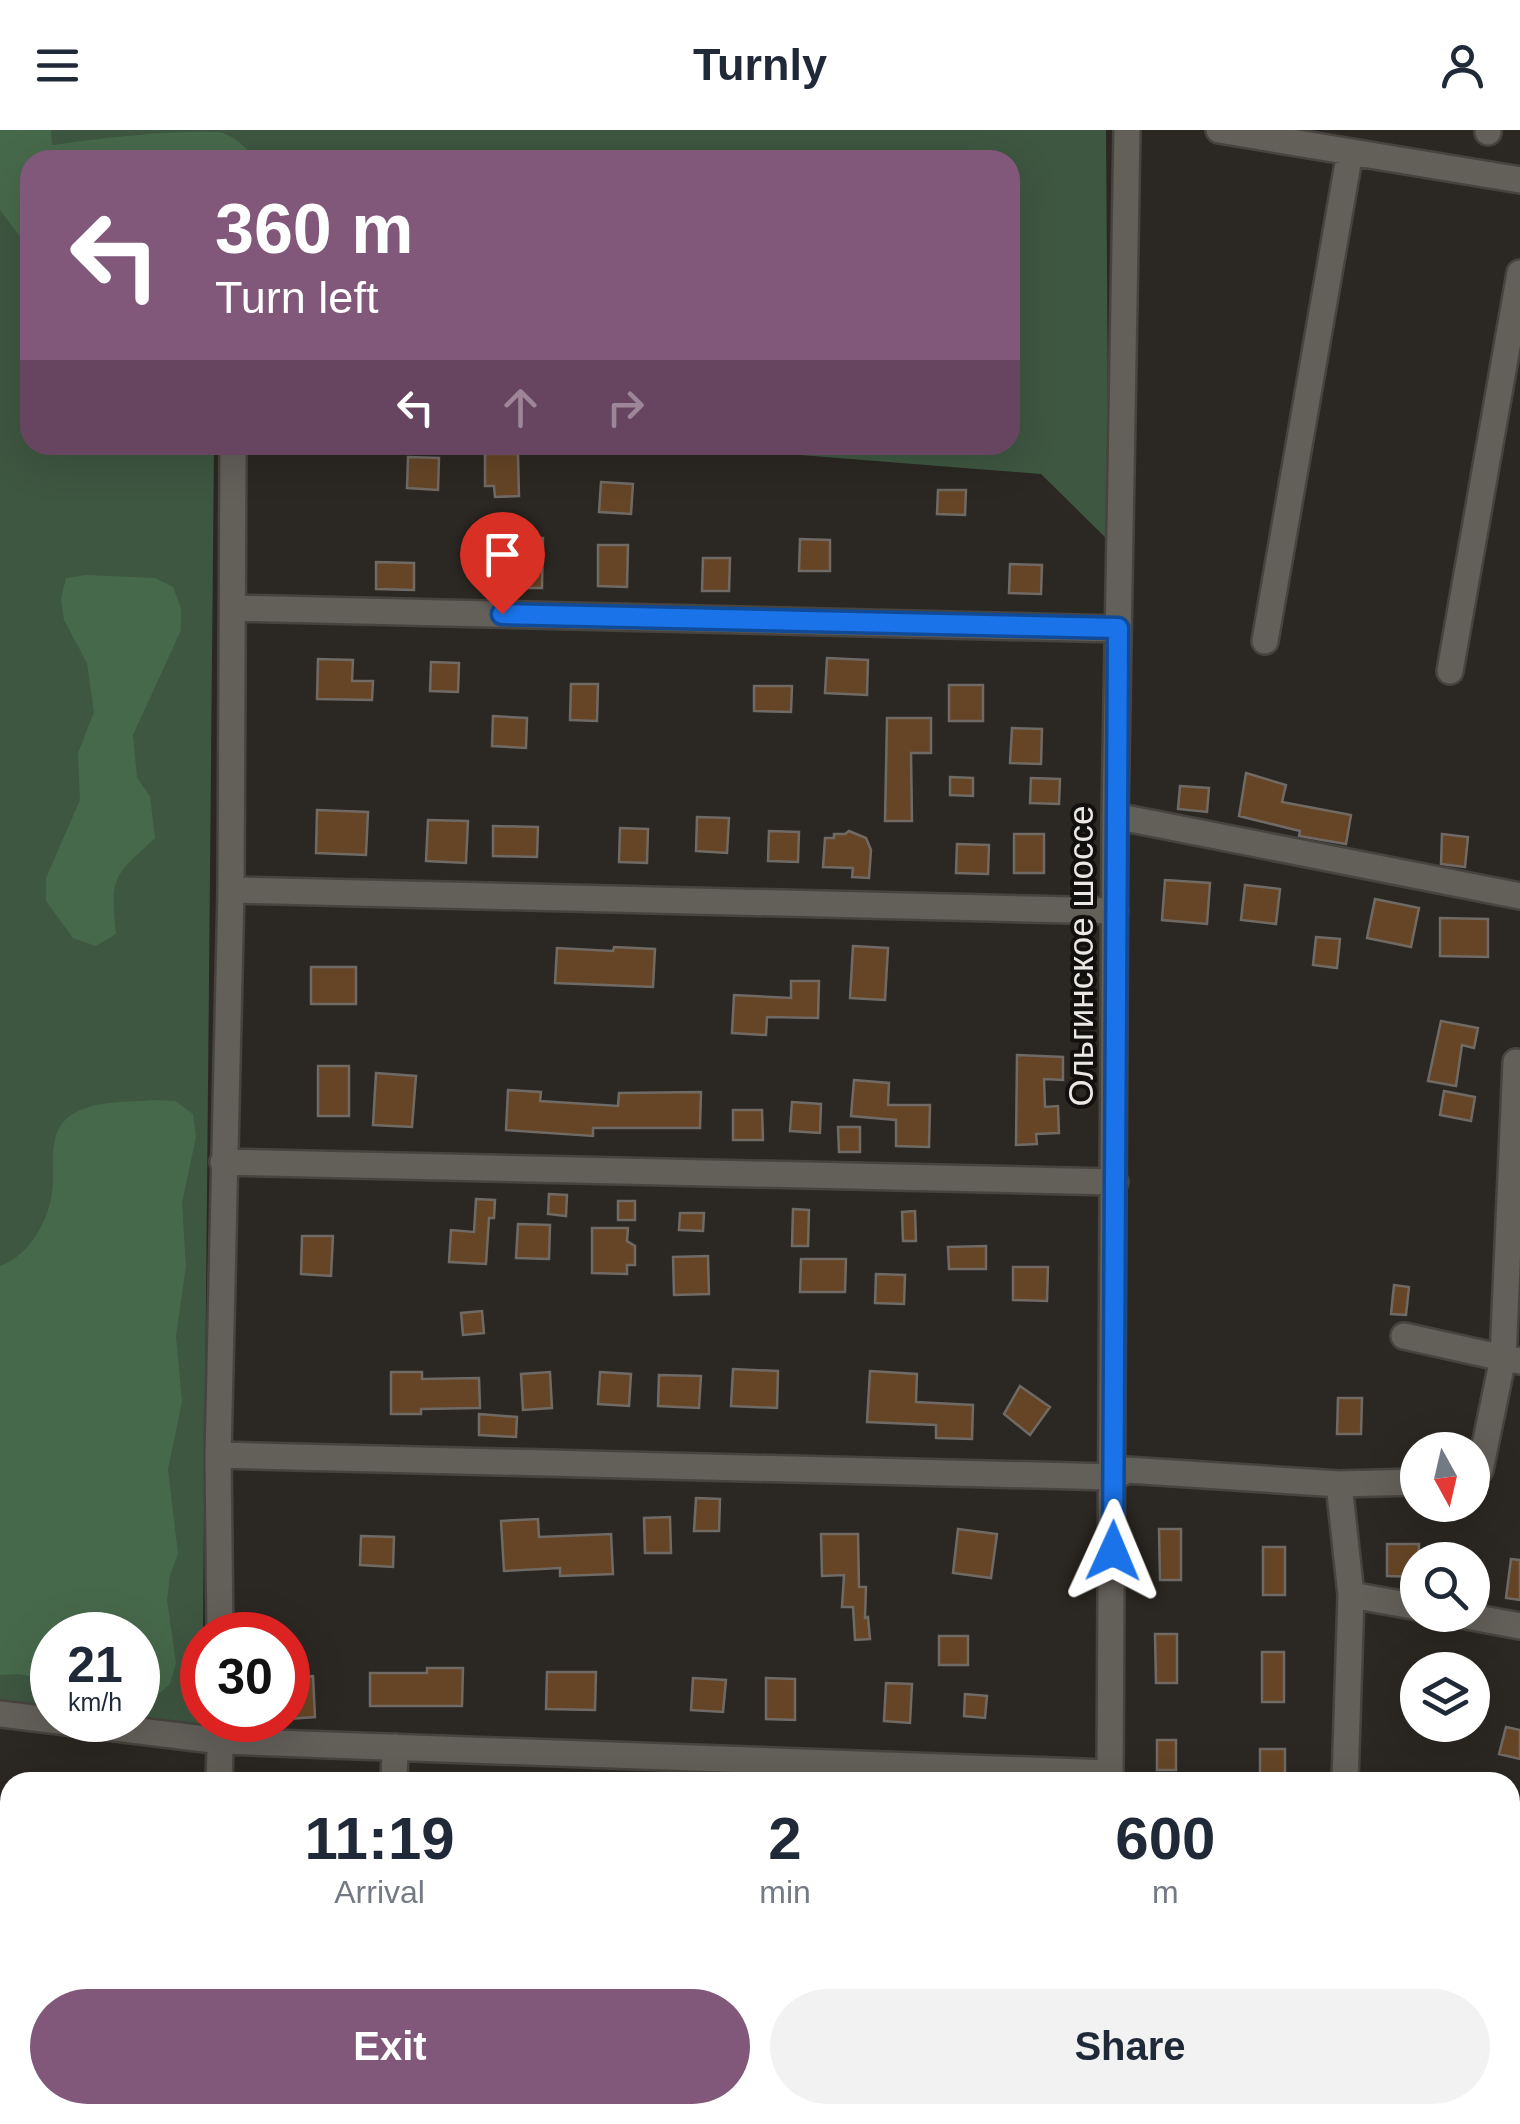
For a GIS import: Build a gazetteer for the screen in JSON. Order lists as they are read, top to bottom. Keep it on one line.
{"streets":{"street":["Ольгинское шоссе"]},"north":"bottom","page":{"header":"Turnly","turn":["360 m","Turn left"],"speed":"21 km/h","limit":"30","eta":["11:19","Arrival","2","min","600","m"],"buttons":["Exit","Share"]}}
